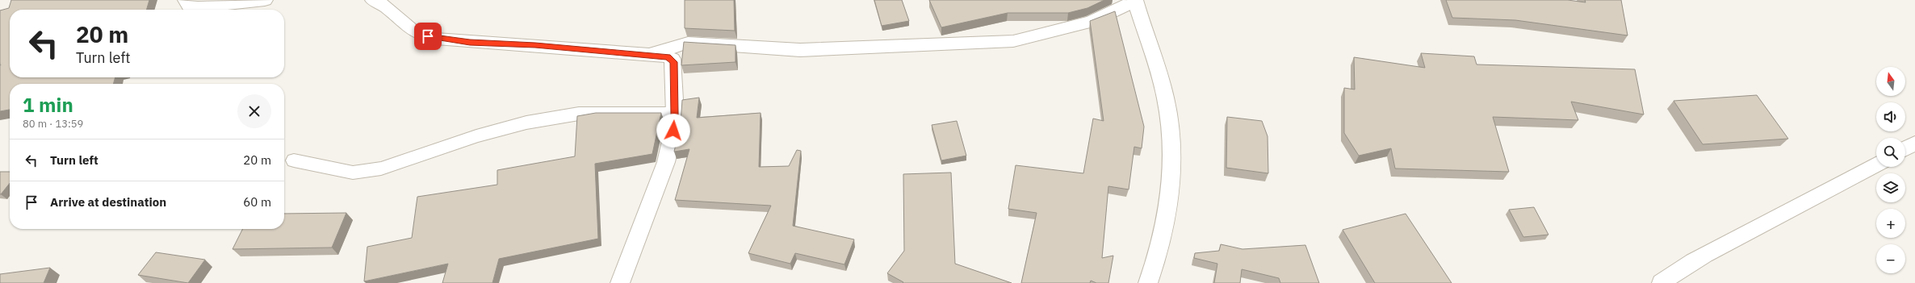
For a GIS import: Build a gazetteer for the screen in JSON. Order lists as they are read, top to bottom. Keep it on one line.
{"north":"top","page":{"turn":["20 m","Turn left"],"map_buttons":["+","−"],"heading":["1 min","80 m · 13:59"],"list":[{"name":"Turn left","value":"20 m"},{"name":"Arrive at destination","value":"60 m"}]}}
